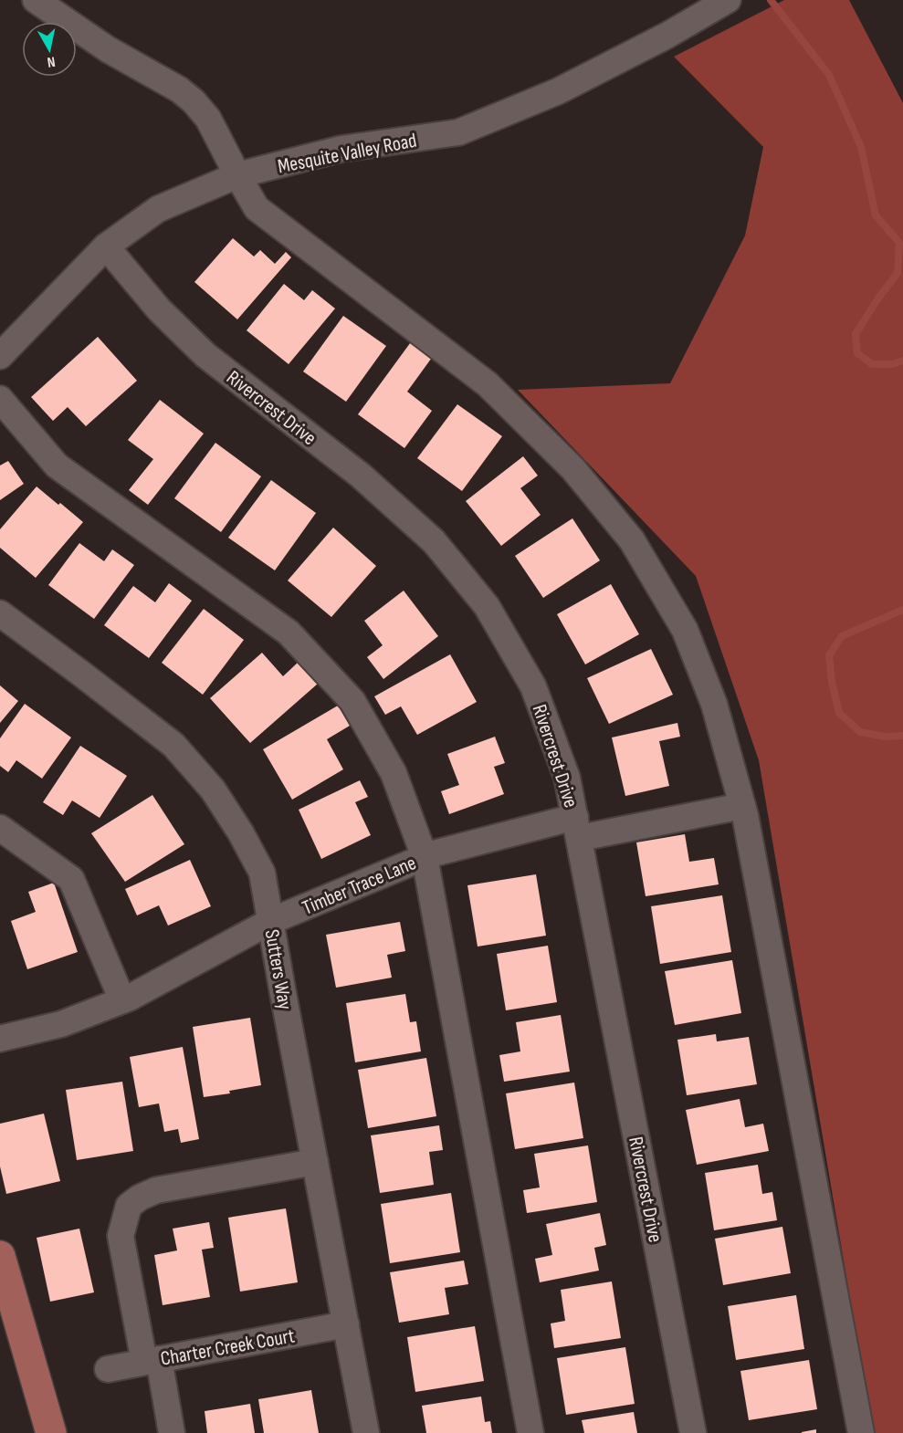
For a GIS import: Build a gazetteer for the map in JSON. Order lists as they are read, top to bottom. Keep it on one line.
{"streets":{"street":["Mesquite Valley Road","Rivercrest Drive","Timber Trace Lane","Sutters Way","Charter Creek Court"]},"crossings":[["Mesquite Valley Road","Rivercrest Drive"],["Rivercrest Drive","Timber Trace Lane"],["Timber Trace Lane","Sutters Way"],["Sutters Way","Charter Creek Court"]],"north":"bottom"}
